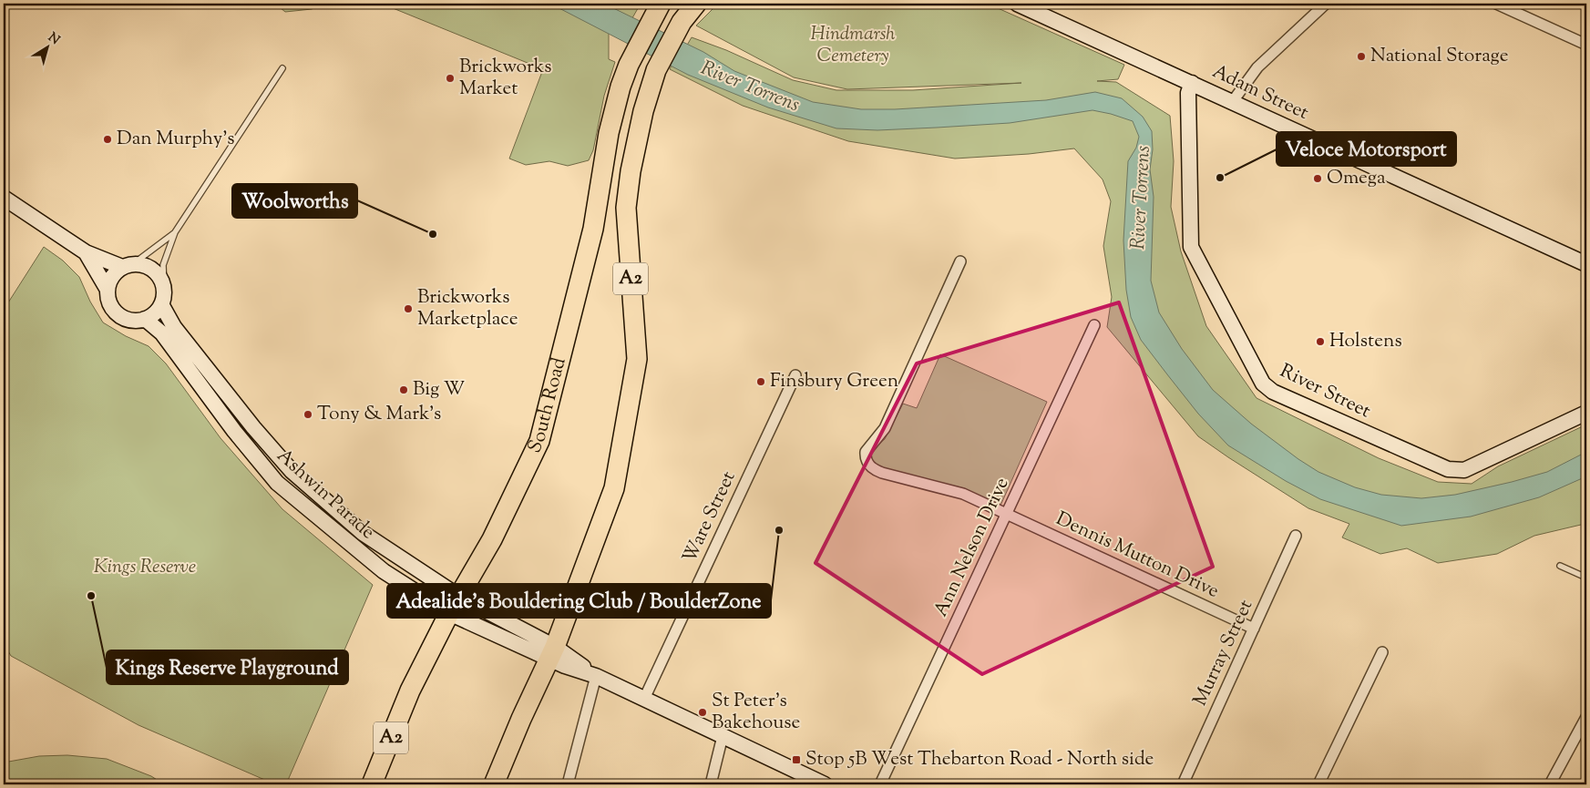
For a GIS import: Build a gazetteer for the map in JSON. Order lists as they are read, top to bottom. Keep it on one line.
{"streets":{"highway":["A2","South Road"],"street":["Adam Street","River Street","Ashwin Parade","Ware Street","Ann Nelson Drive","Dennis Mutton Drive","Murray Street"]},"crossings":[["Adam Street","River Street"],["South Road","Ashwin Parade"],["Ann Nelson Drive","Dennis Mutton Drive"],["Dennis Mutton Drive","Murray Street"]],"water":["River Torrens"],"parks":["Hindmarsh Cemetery","Kings Reserve"],"places":{"other":["National Storage","Brickworks Market","Dan Murphy's","Veloce Motorsport","Omega","Woolworths","Brickworks Marketplace","Holstens","Finsbury Green","Big W","Tony & Mark's","Adealide's Bouldering Club / BoulderZone","Kings Reserve Playground","St Peter's Bakehouse"],"transit":["Stop 5B West Thebarton Road - North side"]},"north":"top right"}
